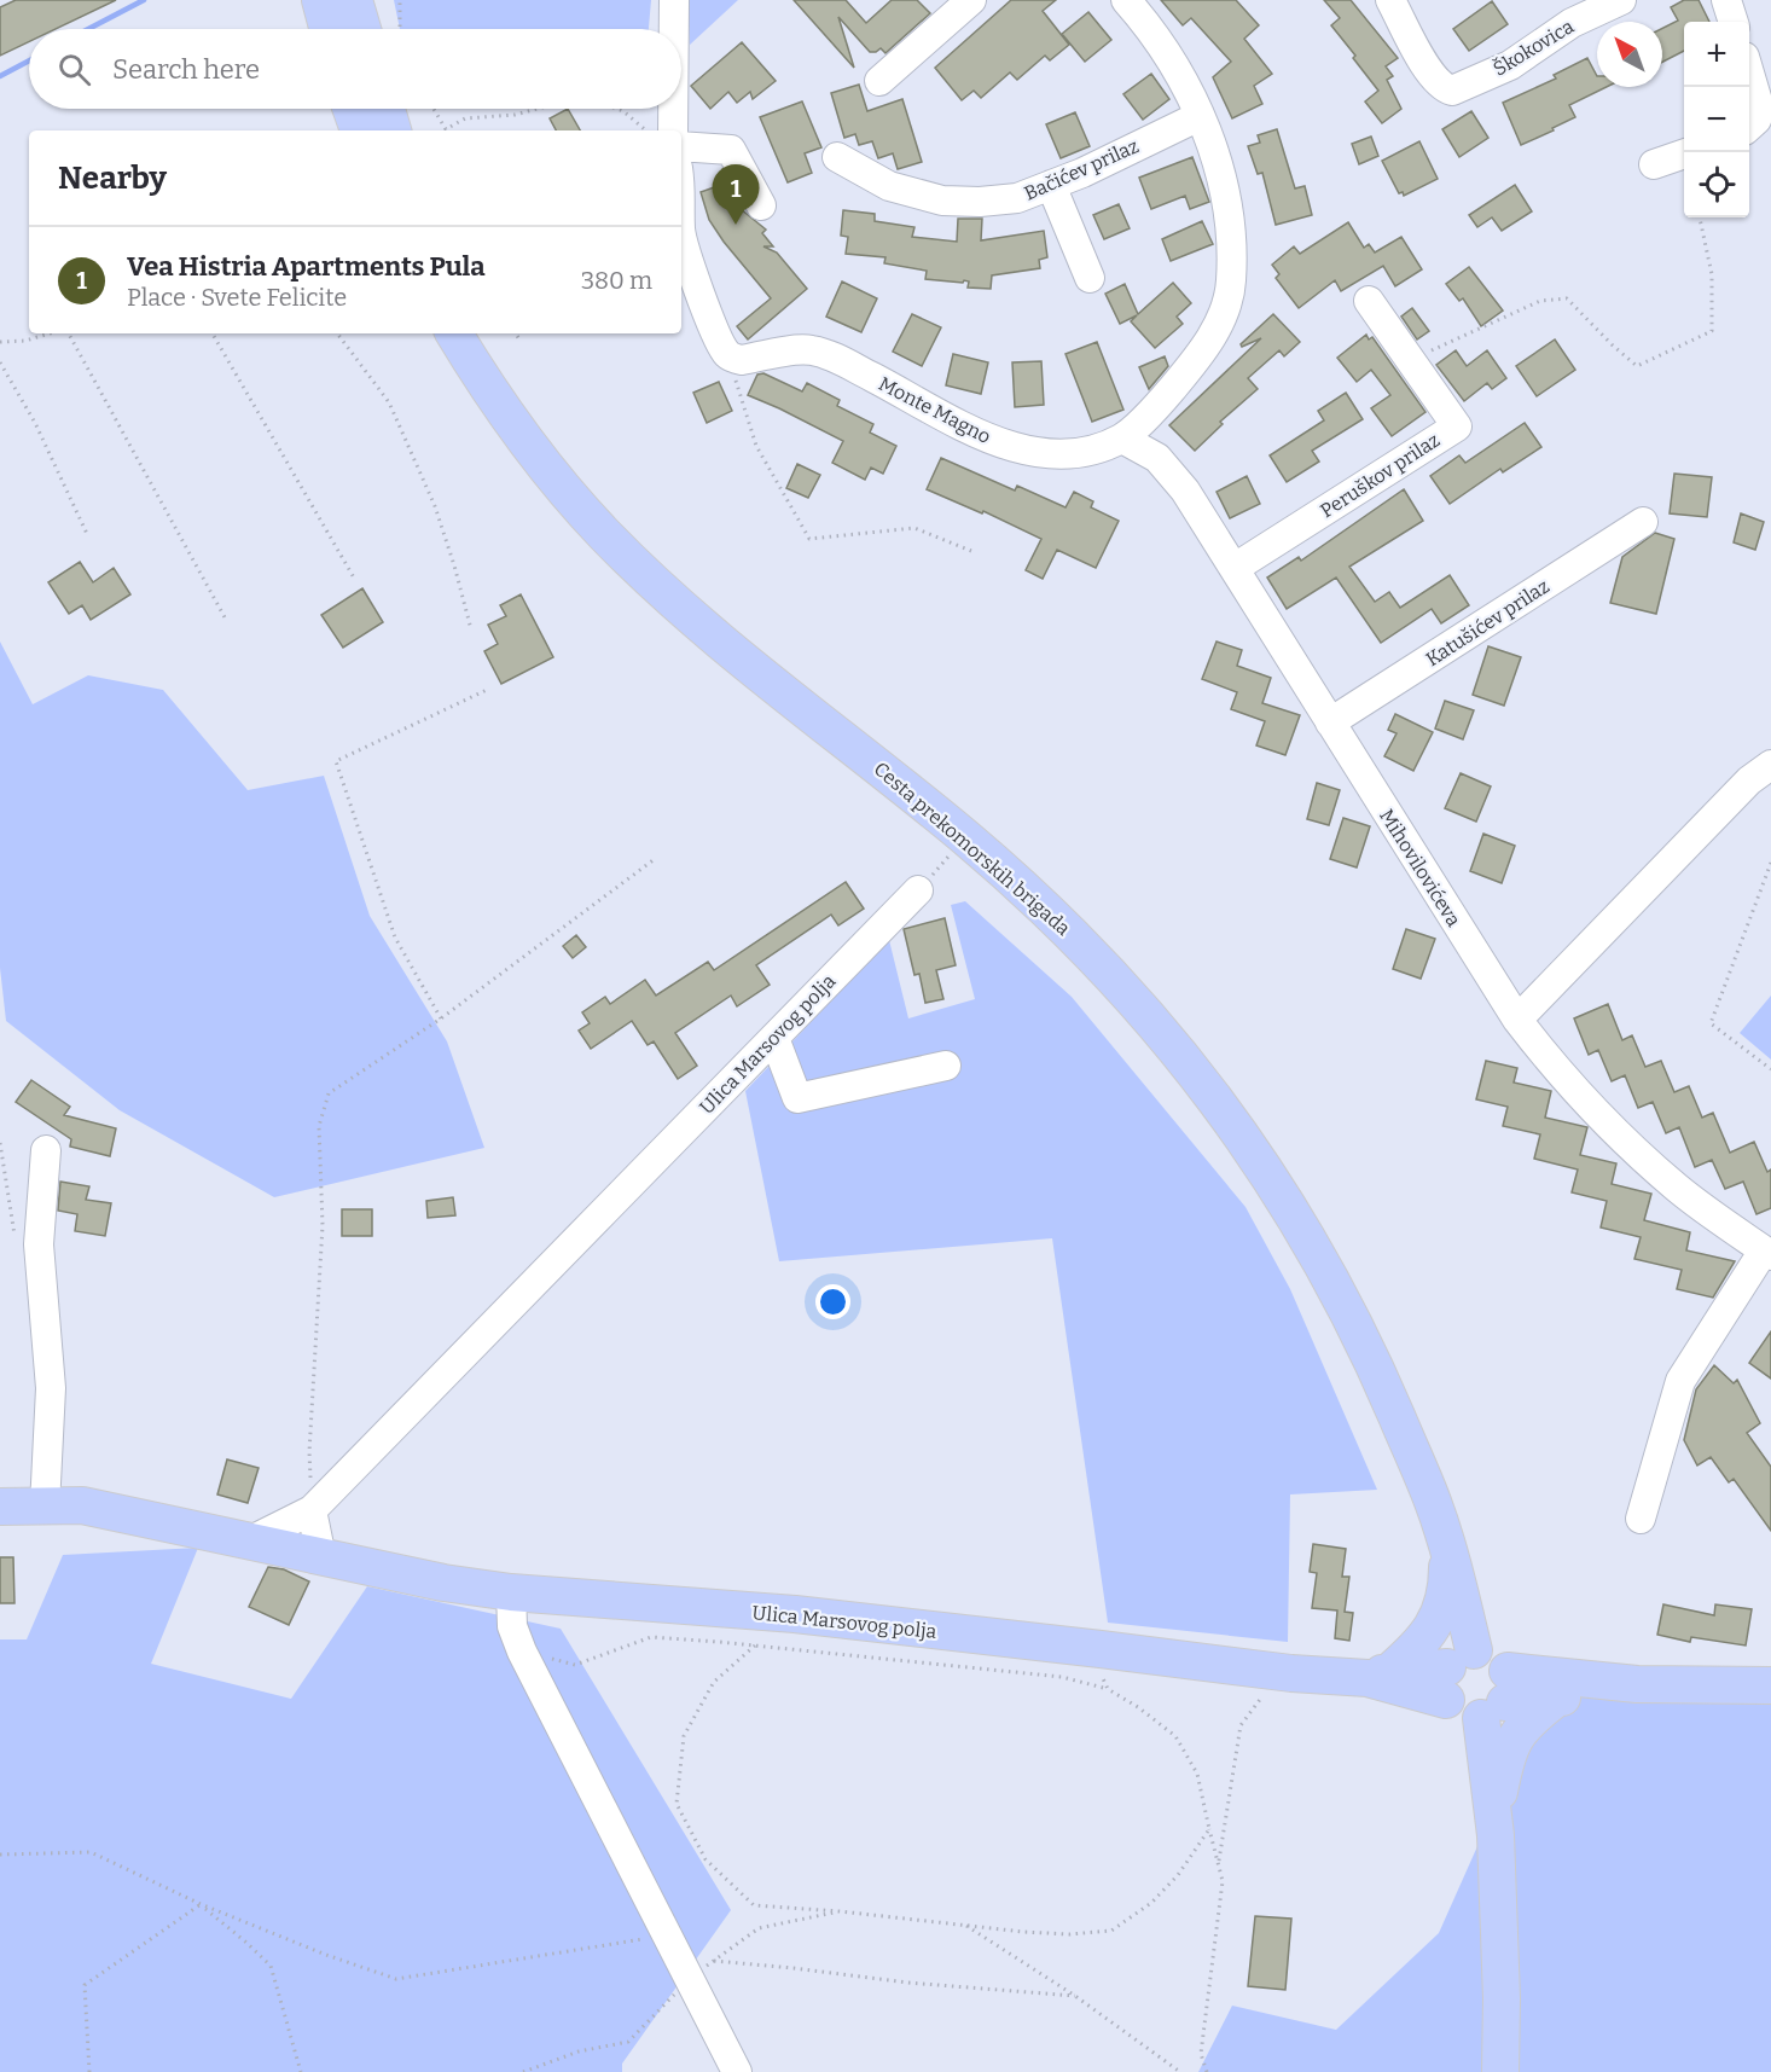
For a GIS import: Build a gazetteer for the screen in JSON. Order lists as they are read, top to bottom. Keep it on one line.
{"streets":{"main road":["Cesta prekomorskih brigada","Ulica Marsovog polja"],"street":["Škokovica","Bačićev prilaz","Monte Magno","Peruškov prilaz","Katušićev prilaz","Mihovilovićeva"]},"crossings":[["Bačićev prilaz","Monte Magno"],["Monte Magno","Mihovilovićeva"],["Peruškov prilaz","Mihovilovićeva"],["Katušićev prilaz","Mihovilovićeva"],["Cesta prekomorskih brigada","Ulica Marsovog polja"]],"north":"top left","page":{"map_buttons":["+","−"],"search":"Search here","heading":"Nearby","pins":"1","list":[{"mark":"1","name":"Vea Histria Apartments Pula","note":"Place · Svete Felicite","value":"380 m"}]}}
